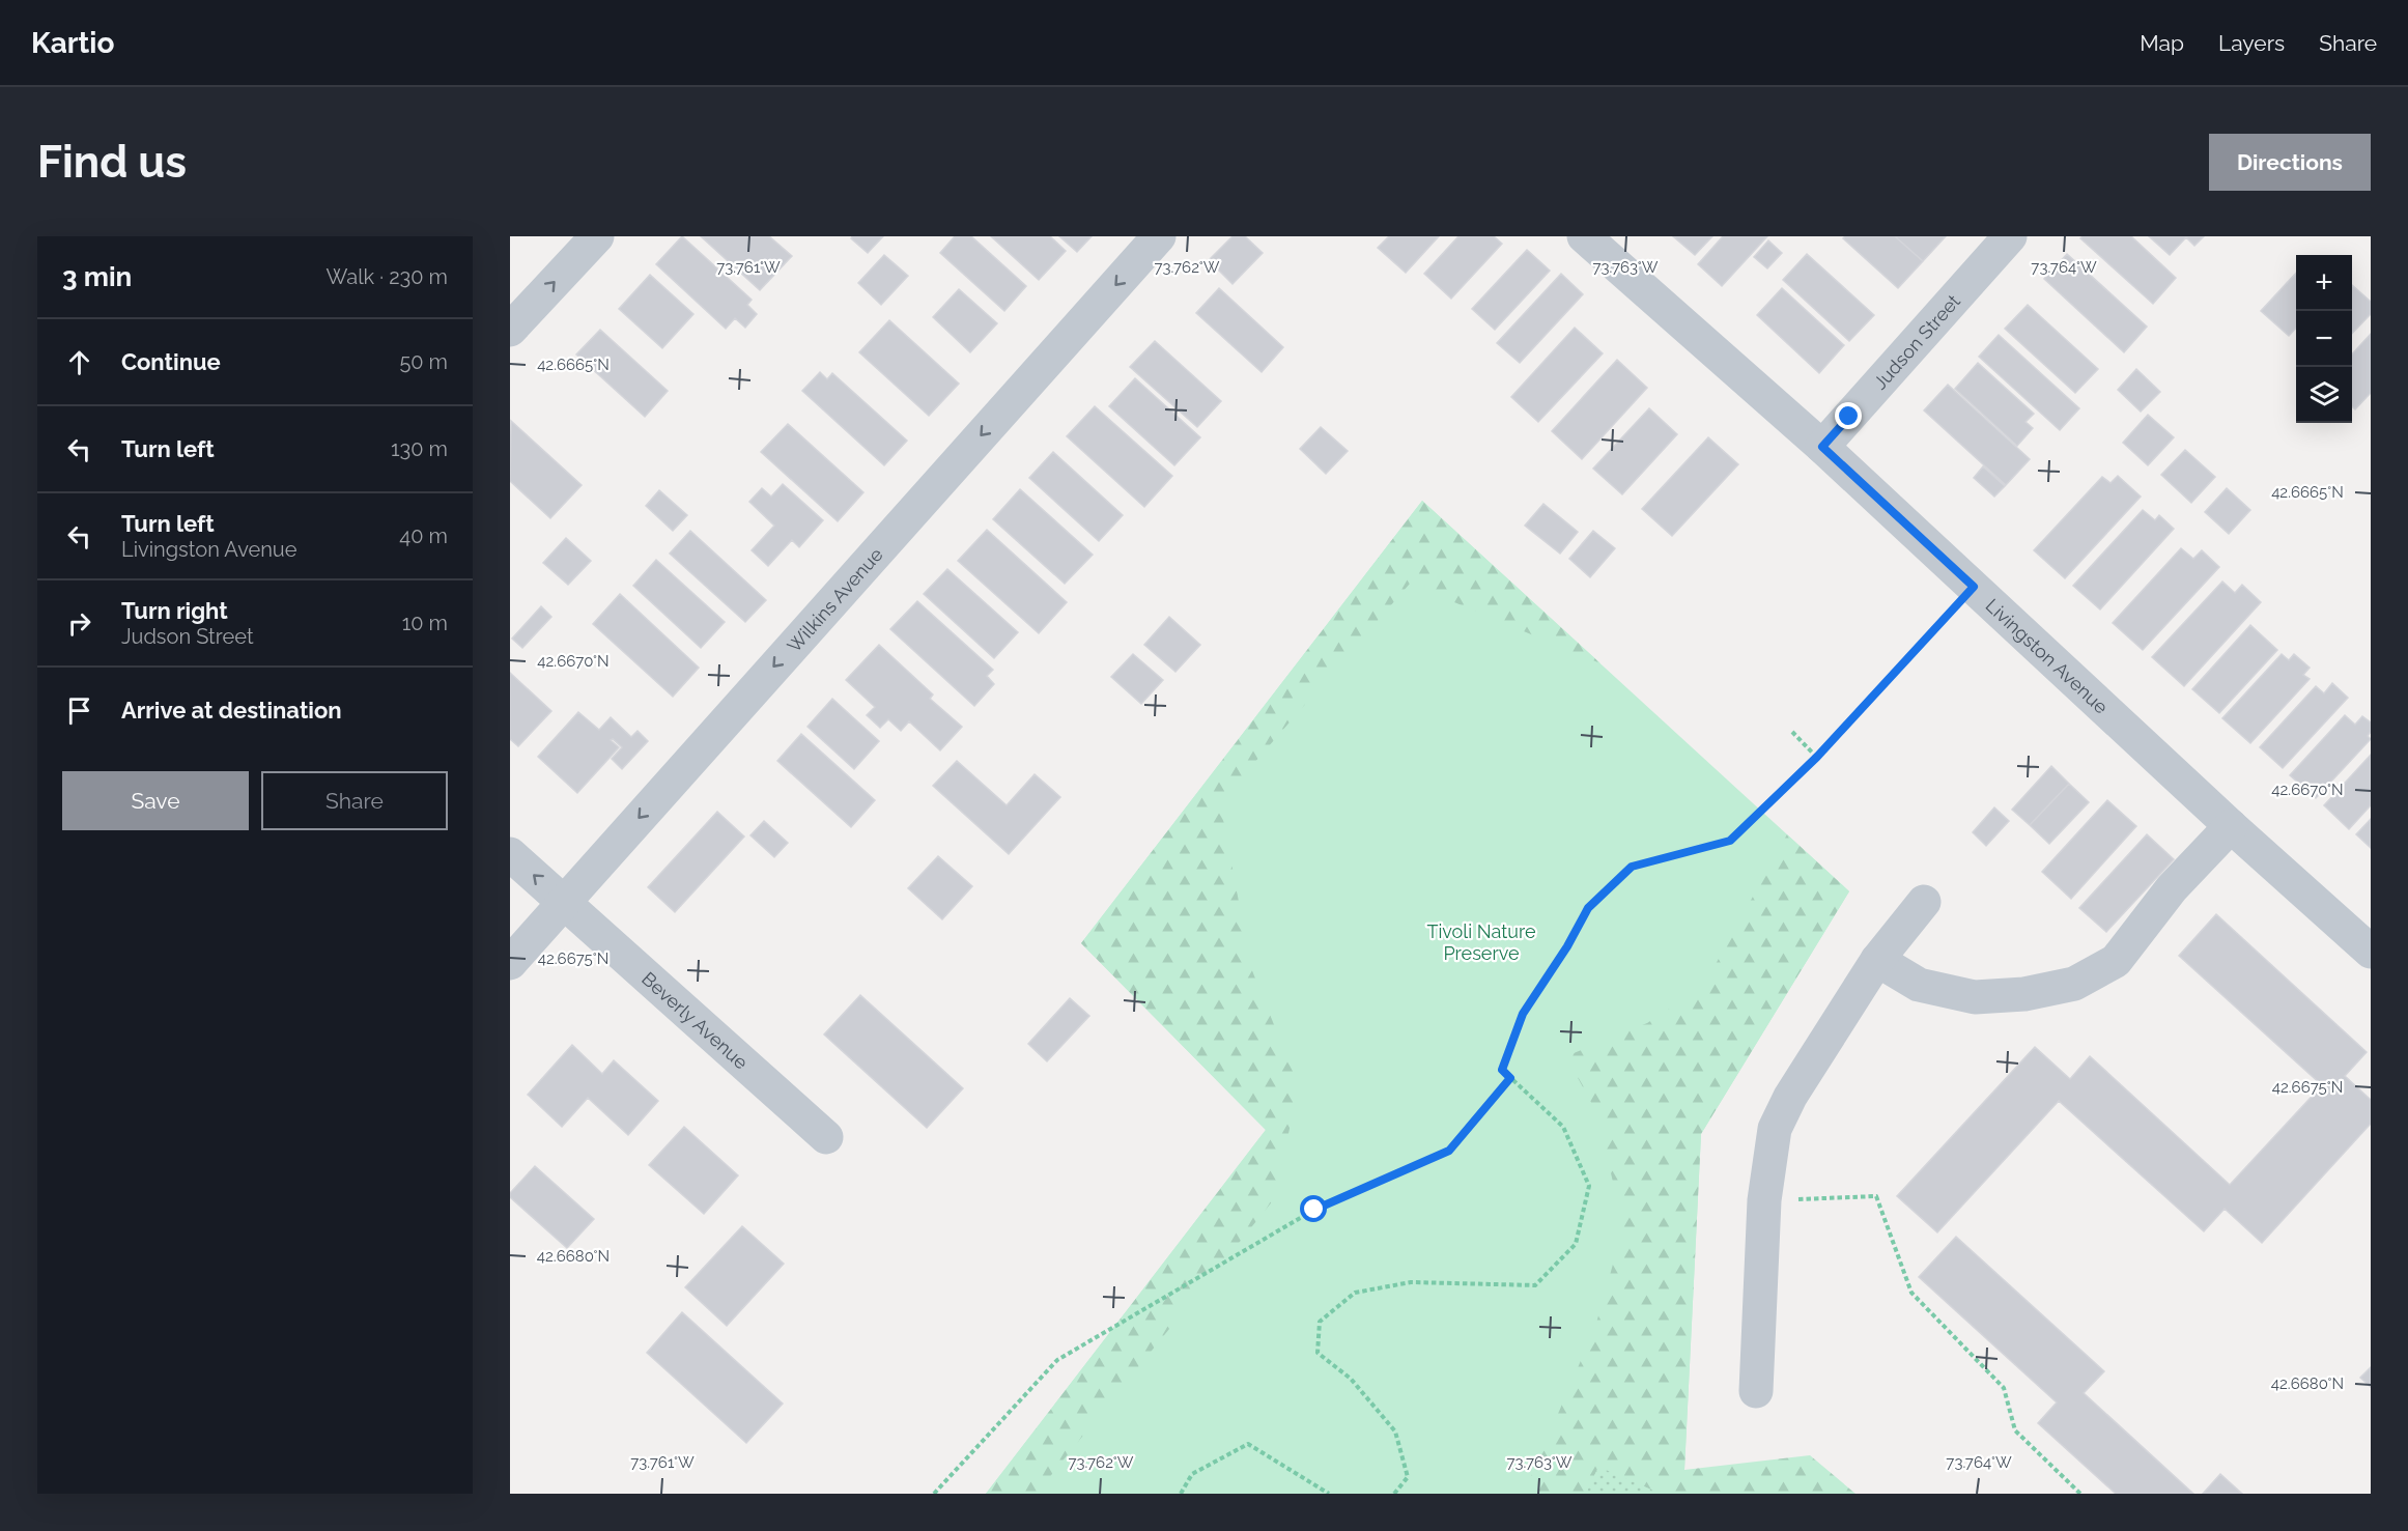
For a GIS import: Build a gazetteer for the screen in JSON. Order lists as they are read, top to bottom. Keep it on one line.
{"streets":{"street":["Judson Street","Wilkins Avenue","Livingston Avenue","Beverly Avenue"]},"crossings":[["Judson Street","Livingston Avenue"],["Wilkins Avenue","Beverly Avenue"]],"one_way":["Wilkins Avenue"],"parks":["Tivoli Nature Preserve"],"page":{"header":"Kartio","nav":["Map","Layers","Share"],"buttons":["Directions",["Save","Share"]],"title":"Find us","heading":["3 min","Walk · 230 m"],"map_buttons":["+","−"],"list":[["Continue","50 m"],["Turn left","130 m"],["Turn left","Livingston Avenue","40 m"],["Turn right","Judson Street","10 m"],"Arrive at destination"]},"coordinates":["73.761°W","73.762°W","73.763°W","73.764°W","42.6665°N","42.6670°N","42.6675°N","42.6680°N"]}
